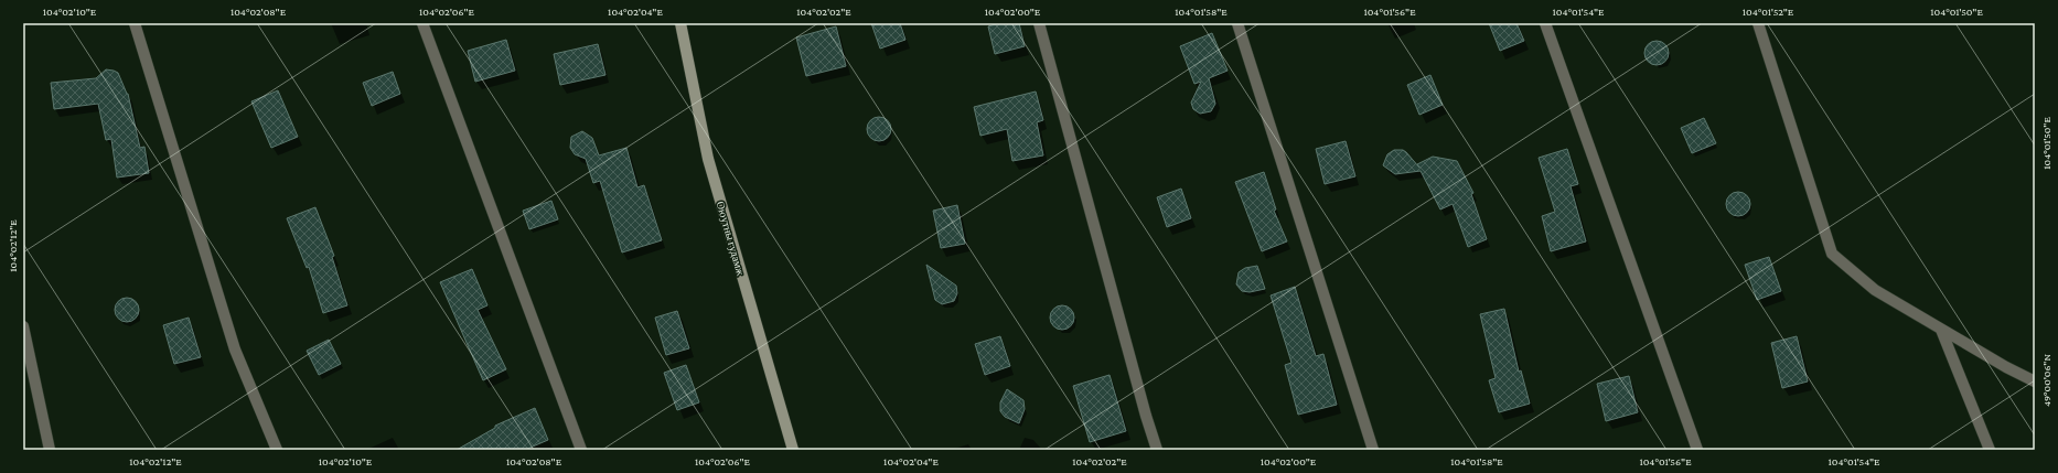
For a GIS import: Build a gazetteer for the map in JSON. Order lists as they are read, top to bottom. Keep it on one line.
{"streets":{"street":["Оюутны гудамж"]},"coordinates":["104°02'10\"E","104°02'08\"E","104°02'06\"E","104°02'04\"E","104°02'02\"E","104°02'00\"E","104°01'58\"E","104°01'56\"E","104°01'54\"E","104°01'52\"E","104°01'50\"E","104°02'12\"E","49°00'06\"N"]}
